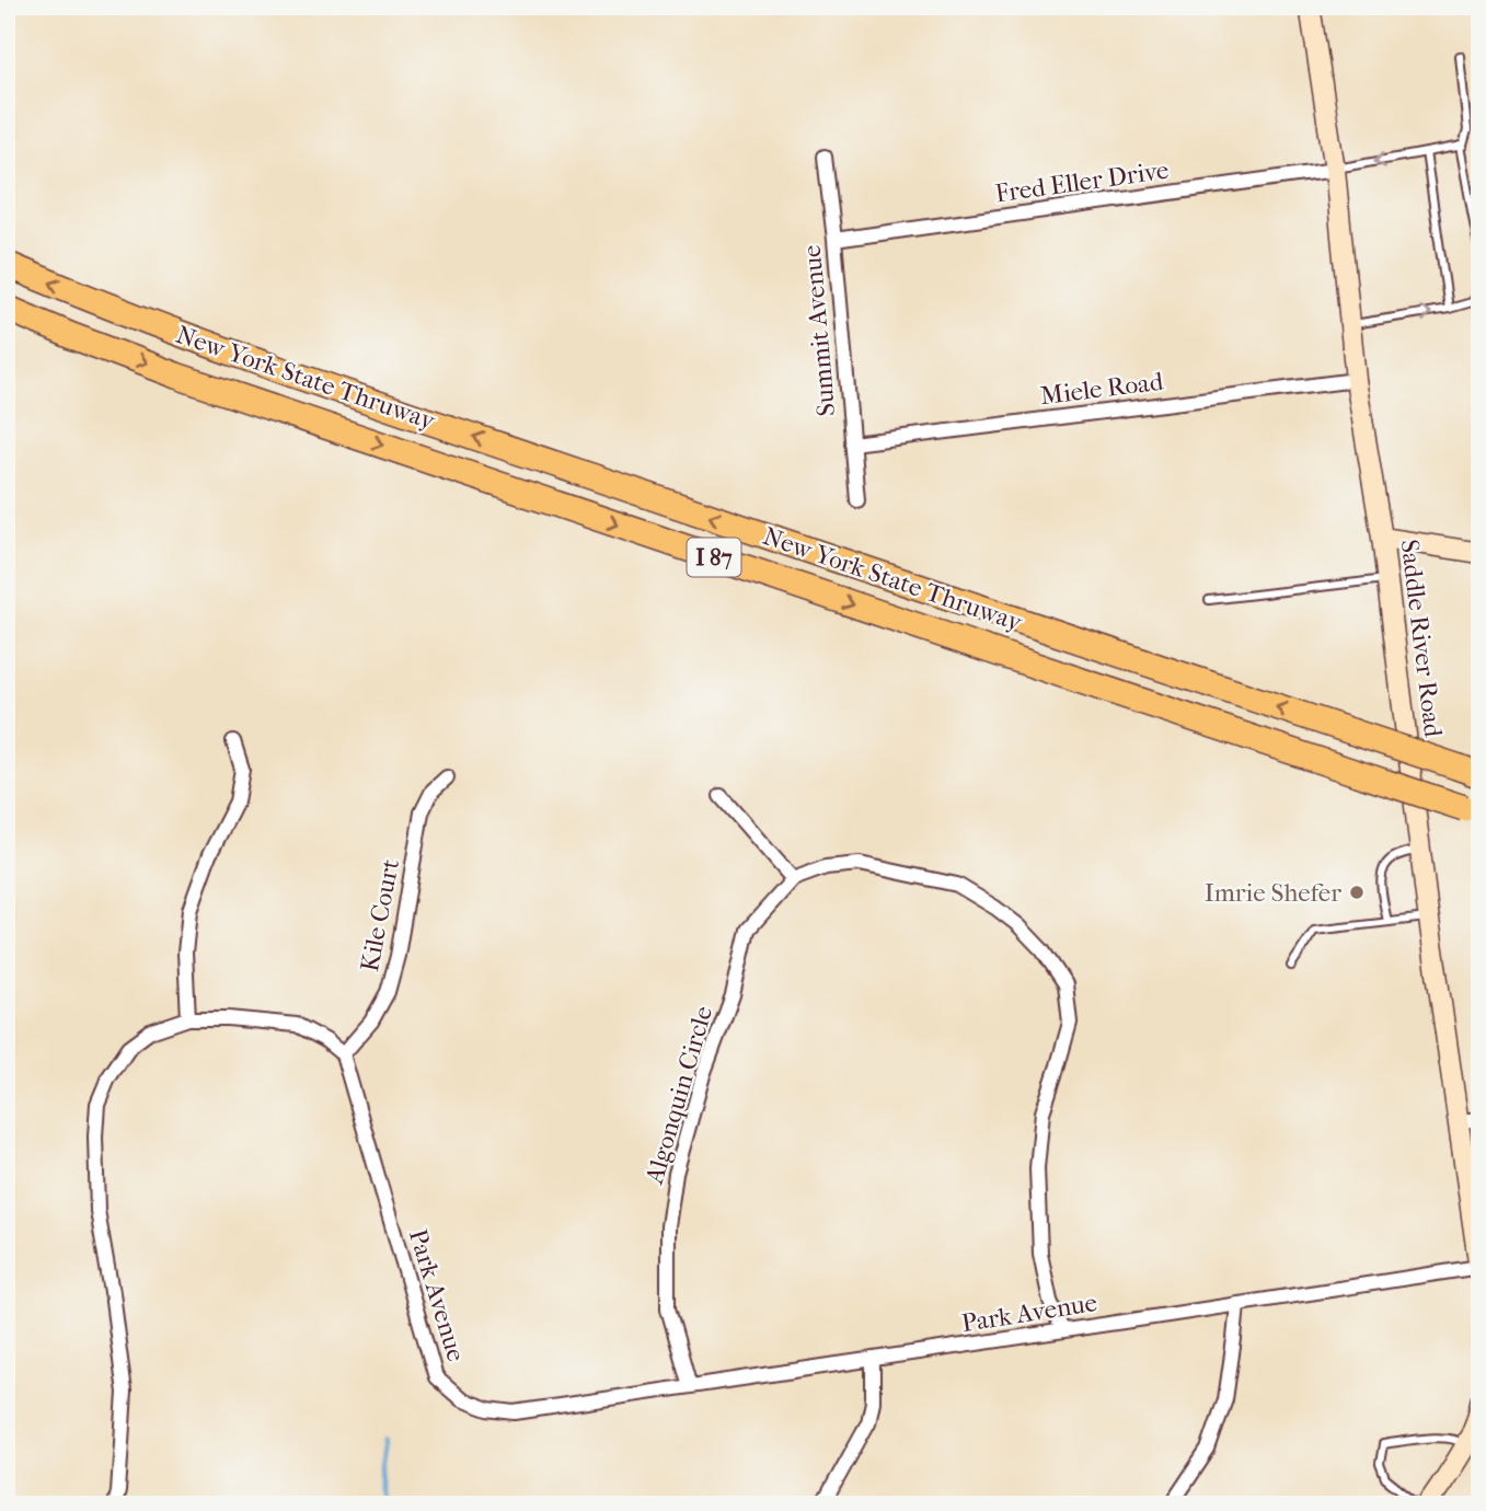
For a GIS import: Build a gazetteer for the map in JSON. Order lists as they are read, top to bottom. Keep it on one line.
{"streets":{"highway":["New York State Thruway","I 87"],"main road":["Saddle River Road"],"street":["Fred Eller Drive","Summit Avenue","Miele Road","Kile Court","Algonquin Circle","Park Avenue"]},"crossings":[["Fred Eller Drive","Summit Avenue"],["Fred Eller Drive","Saddle River Road"],["Summit Avenue","Miele Road"],["Miele Road","Saddle River Road"],["Saddle River Road","Park Avenue"],["Kile Court","Park Avenue"],["Algonquin Circle","Park Avenue"]],"places":["Imrie Shefer"]}
